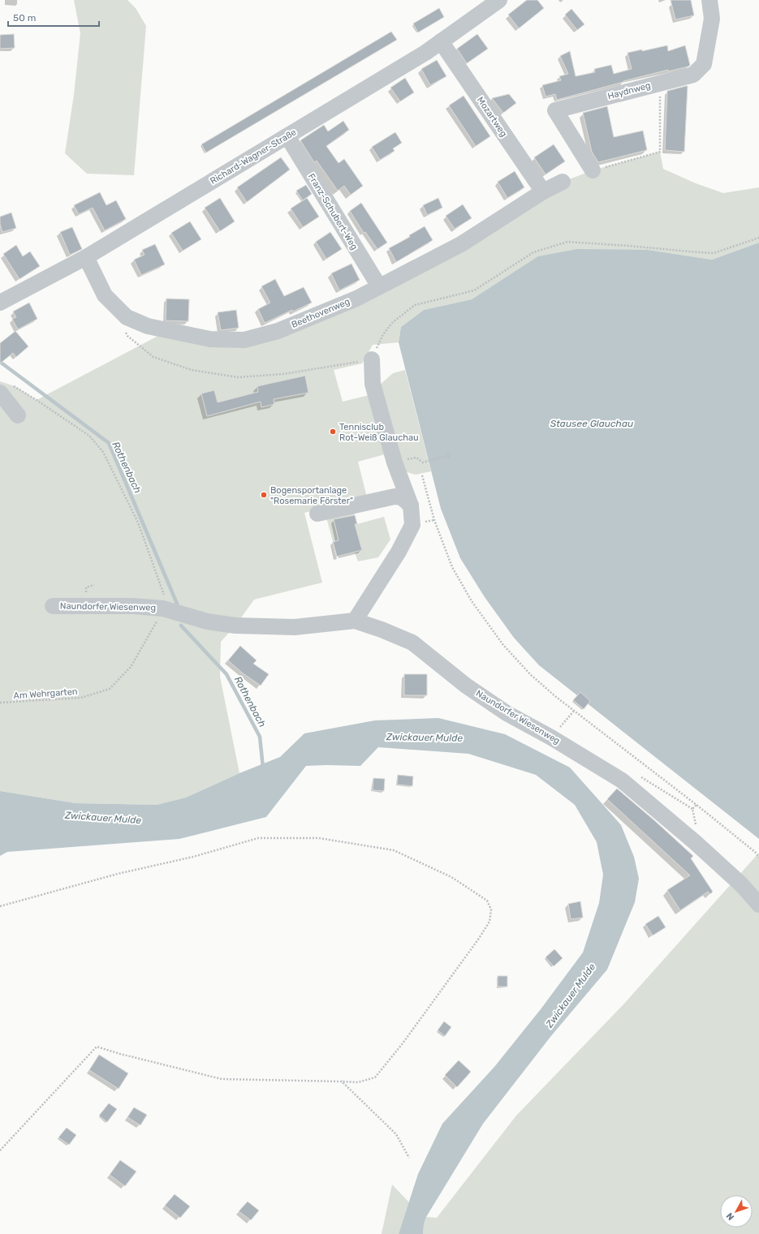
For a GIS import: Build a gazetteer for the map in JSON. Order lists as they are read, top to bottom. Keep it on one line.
{"streets":{"street":["Haydnweg","Mozartweg","Richard-Wagner-Straße","Franz-Schubert-Weg","Beethovenweg","Naundorfer Wiesenweg"],"path":["Am Wehrgarten"]},"crossings":[["Mozartweg","Richard-Wagner-Straße"],["Mozartweg","Beethovenweg"],["Richard-Wagner-Straße","Franz-Schubert-Weg"],["Richard-Wagner-Straße","Beethovenweg"],["Franz-Schubert-Weg","Beethovenweg"],["Naundorfer Wiesenweg","Am Wehrgarten"]],"water":["Stausee Glauchau","Rothenbach","Zwickauer Mulde"],"places":["Tennisclub Rot-Weiß Glauchau","Bogensportanlage \"Rosemarie Förster\""],"scale_bar":"50 m","north":"bottom left"}
